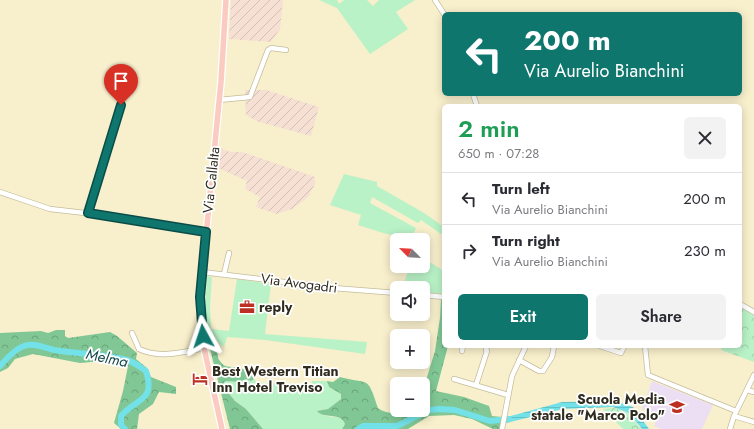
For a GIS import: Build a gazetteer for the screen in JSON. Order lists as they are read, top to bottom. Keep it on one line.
{"streets":{"main road":["Via Callalta"],"street":["Via Avogadri"]},"crossings":[["Via Callalta","Via Avogadri"]],"water":["Melma"],"places":{"office":["reply"],"hotel":["Best Western Titian Inn Hotel Treviso"],"school or university":["Scuola Media statale \"Marco Polo\""]},"north":"top left","page":{"turn":["200 m","Via Aurelio Bianchini"],"heading":["2 min","650 m · 07:28"],"list":[{"name":"Turn left","note":"Via Aurelio Bianchini","value":"200 m"},{"name":"Turn right","note":"Via Aurelio Bianchini","value":"230 m"}],"map_buttons":["+","−"],"buttons":["Exit","Share"]}}
